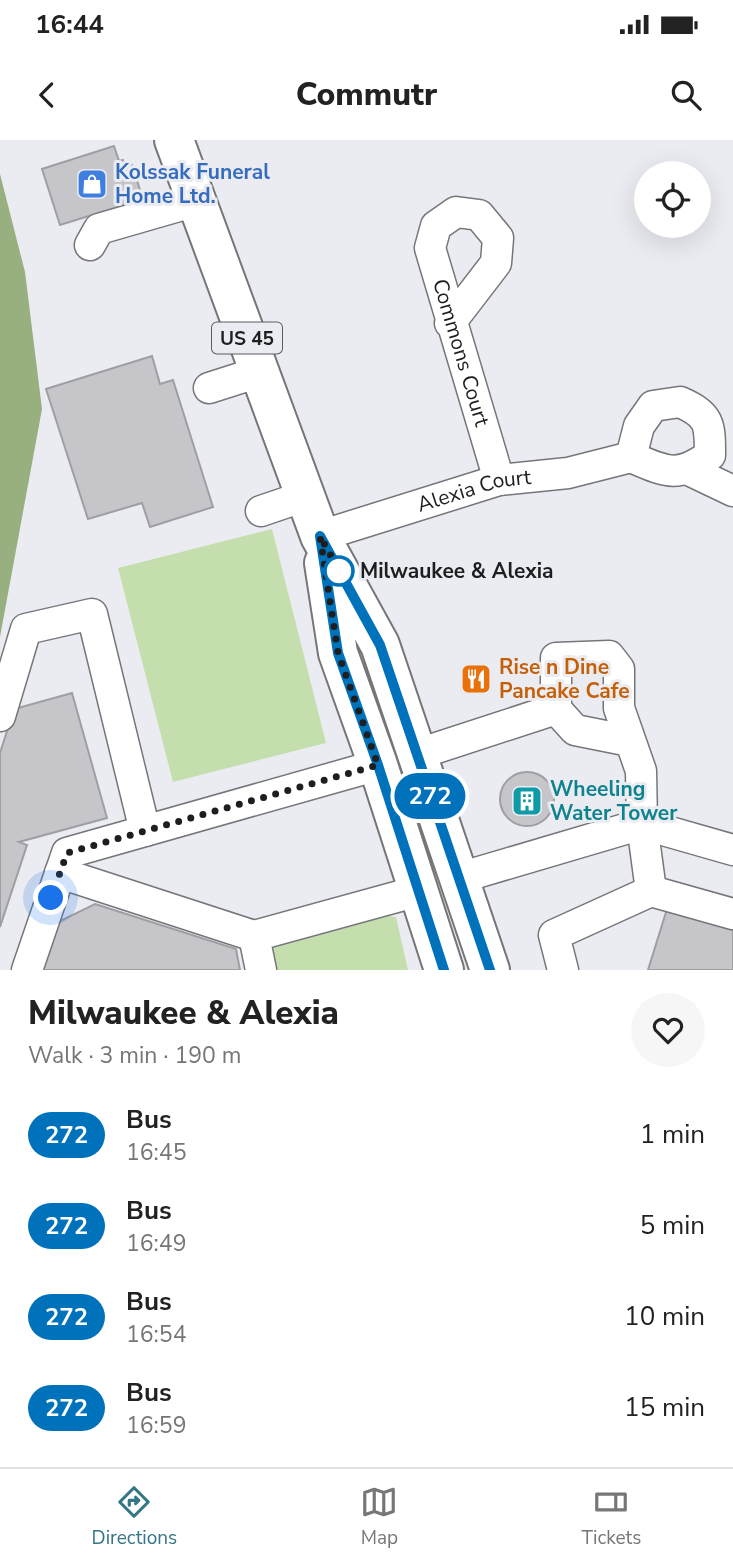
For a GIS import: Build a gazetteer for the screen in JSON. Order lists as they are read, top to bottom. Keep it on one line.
{"streets":{"main road":["US 45"],"street":["Commons Court","Alexia Court"]},"crossings":[["US 45","Alexia Court"],["Commons Court","Alexia Court"]],"places":{"shop":["Kolssak Funeral Home Ltd."],"other":["Milwaukee & Alexia"],"restaurant":["Rise n Dine Pancake Cafe"],"building":["Wheeling Water Tower"]},"lines":["bus line 272"],"page":{"status":"16:44","header":"Commutr","on_map":"272","heading":["Milwaukee & Alexia","Walk · 3 min · 190 m"],"list":[{"mark":"272","name":"Bus","note":"16:45","value":"1 min"},{"mark":"272","name":"Bus","note":"16:49","value":"5 min"},{"mark":"272","name":"Bus","note":"16:54","value":"10 min"},{"mark":"272","name":"Bus","note":"16:59","value":"15 min"}],"tabs":["Directions","Map","Tickets"]}}
